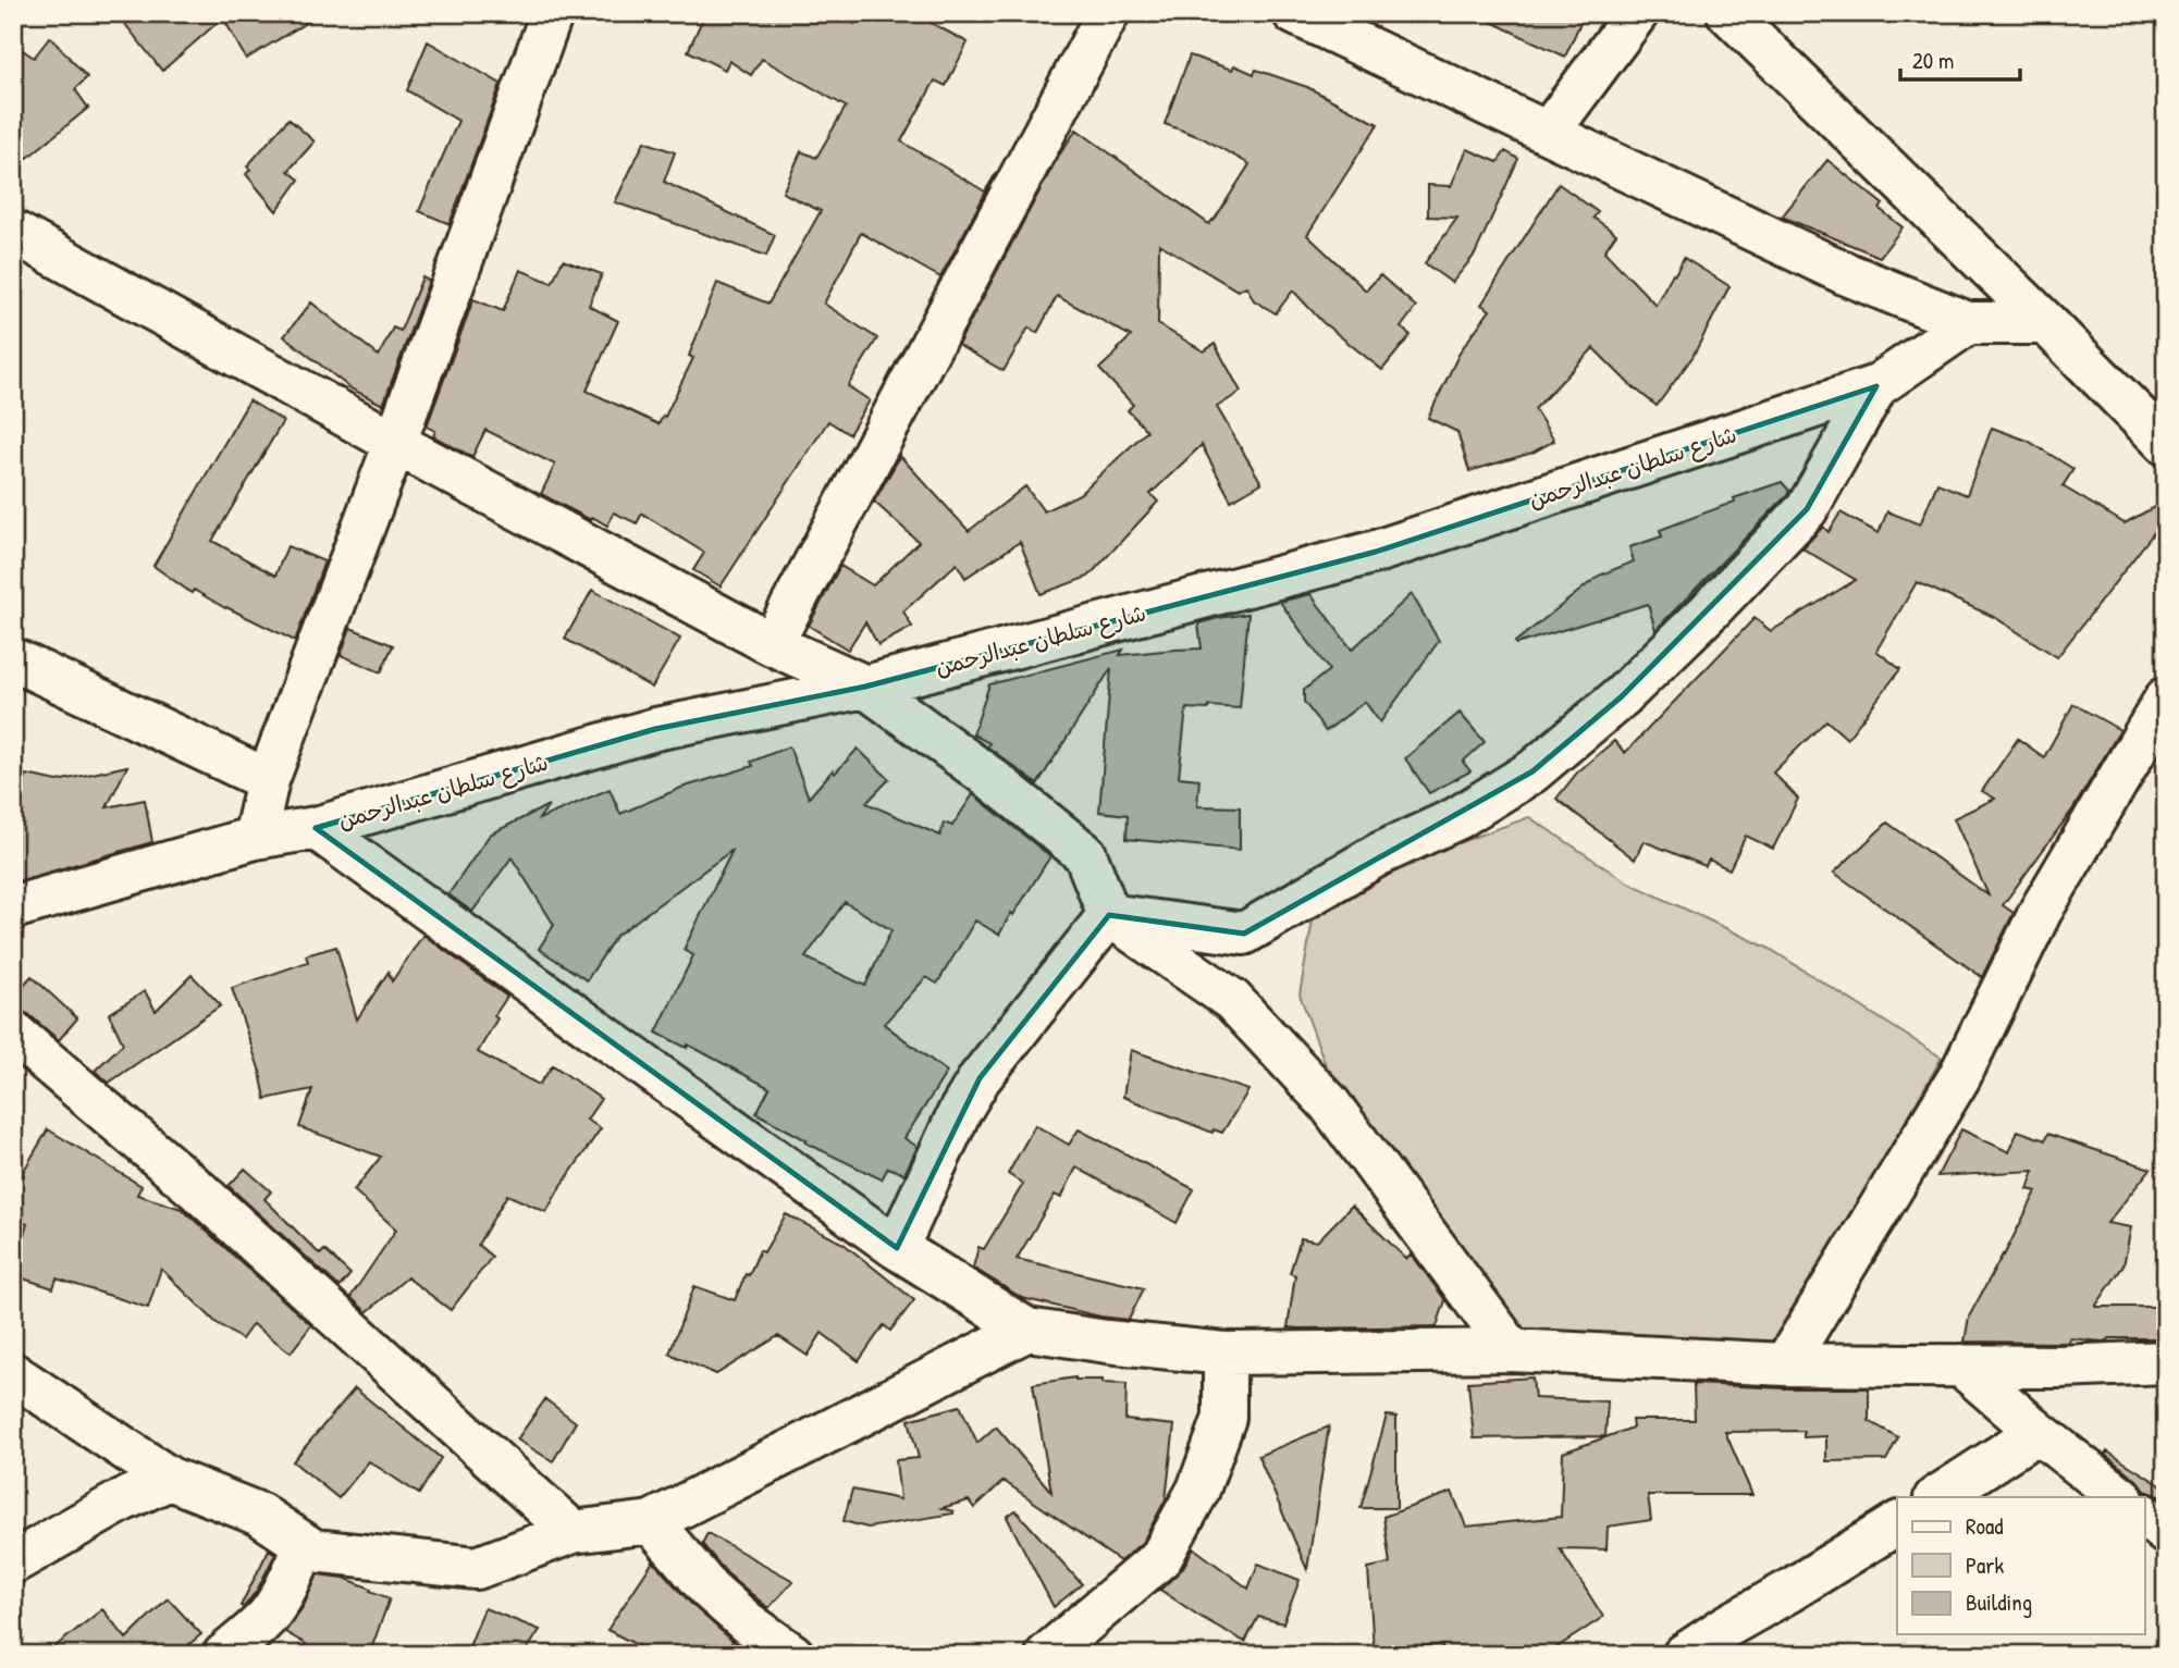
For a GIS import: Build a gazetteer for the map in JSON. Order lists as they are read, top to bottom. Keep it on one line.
{"streets":{"street":["شارع سلطان عبدالرحمن"]},"legend":["Road","Park","Building"],"scale_bar":"20 m"}
